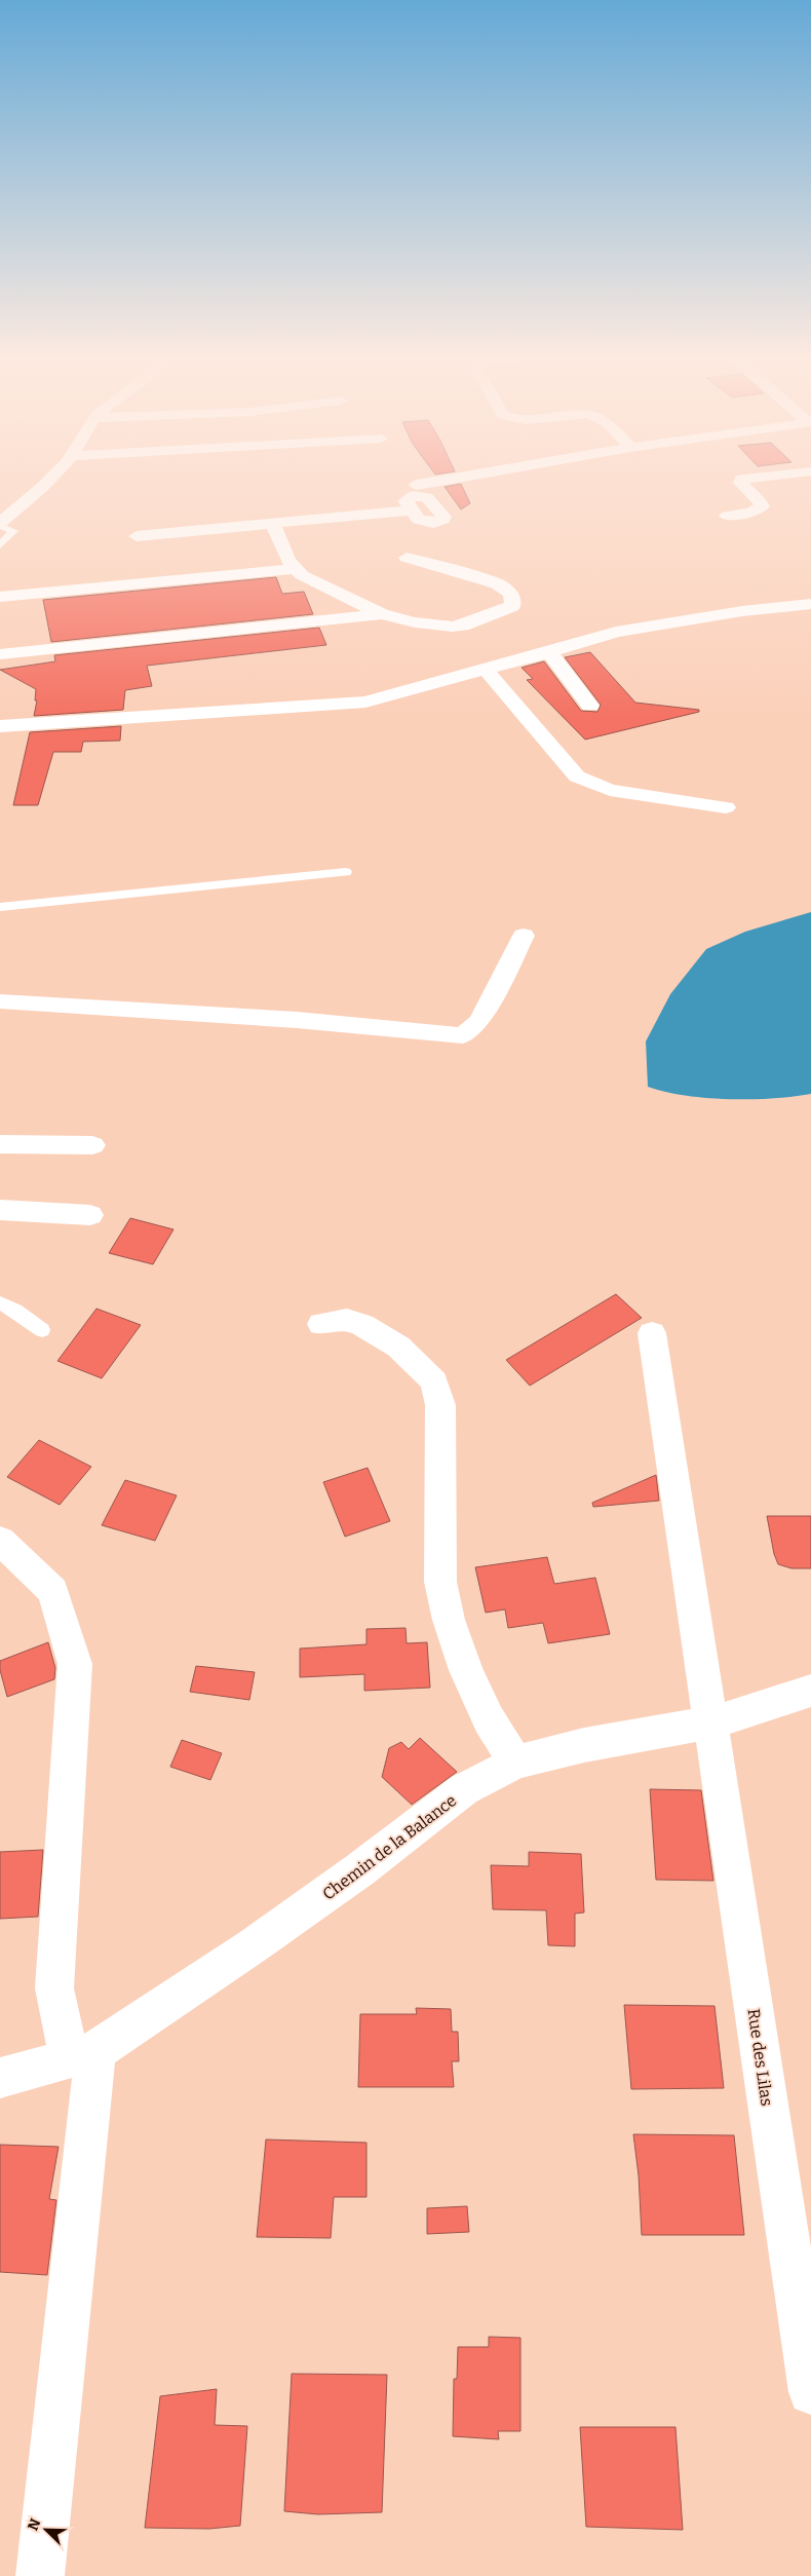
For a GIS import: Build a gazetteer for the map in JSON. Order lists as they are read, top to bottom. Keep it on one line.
{"streets":{"street":["Chemin de la Balance","Rue des Lilas"]},"crossings":[["Chemin de la Balance","Rue des Lilas"]],"north":"top left"}
